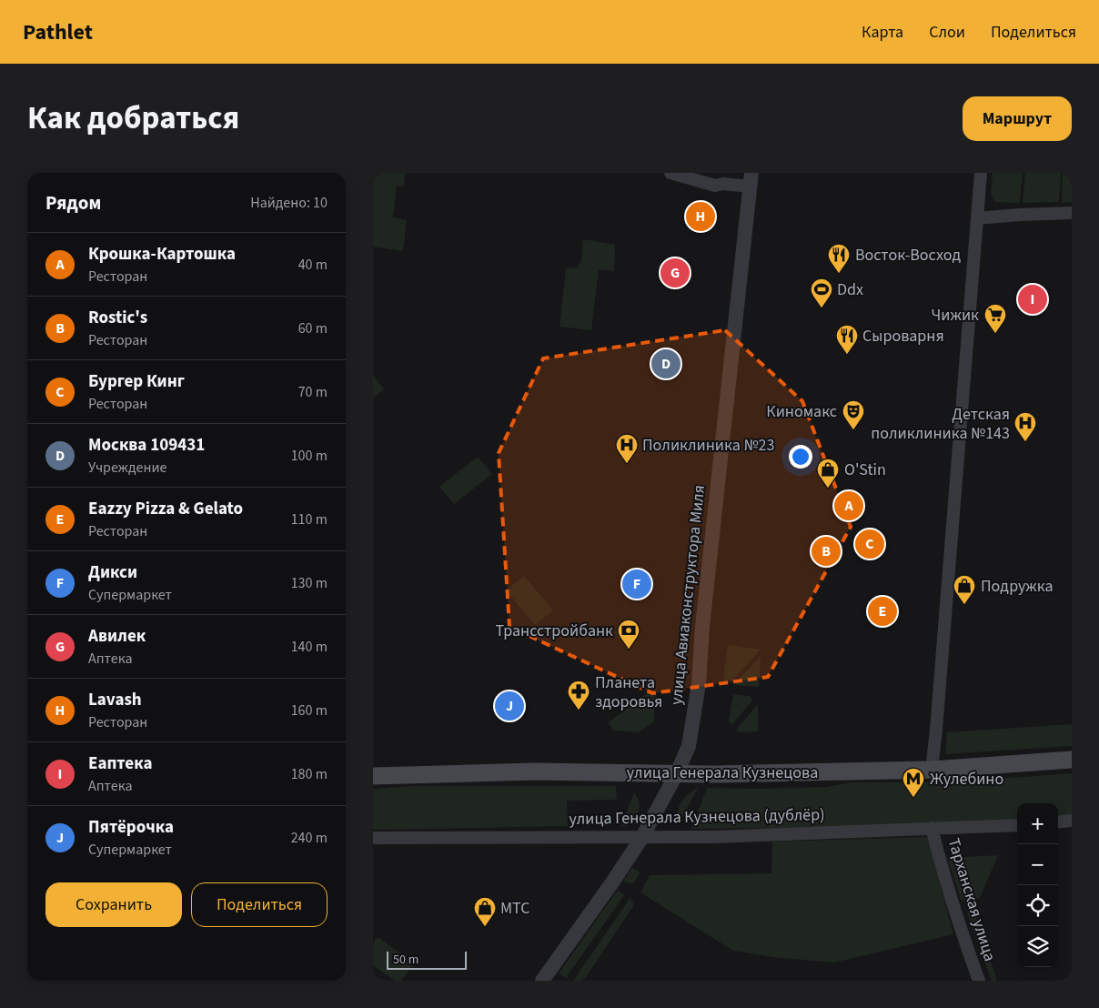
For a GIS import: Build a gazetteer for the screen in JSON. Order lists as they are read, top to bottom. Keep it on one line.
{"streets":{"main road":["улица Генерала Кузнецова"],"street":["улица Авиаконструктора Миля","улица Генерала Кузнецова (дублёр)","Тарханская улица"]},"crossings":[["улица Авиаконструктора Миля","улица Генерала Кузнецова"],["улица Авиаконструктора Миля","улица Генерала Кузнецова (дублёр)"],["улица Генерала Кузнецова (дублёр)","Тарханская улица"]],"places":{"restaurant":["Восток-Восход","Сыроварня"],"sports":["Ddx"],"supermarket":["Чижик"],"theatre":["Киномакс"],"hospital":["Детская поликлиника №143","Поликлиника №23"],"shop":["O'Stin","Подружка","МТС"],"bank":["Трансстройбанк"],"pharmacy":["Планета здоровья"],"metro station":["Жулебино"]},"scale_bar":"50 m","page":{"header":"Pathlet","nav":["Карта","Слои","Поделиться"],"title":"Как добраться","buttons":["Маршрут",["Сохранить","Поделиться"]],"heading":["Рядом","Найдено: 10"],"pins":["H","G","I","D","A","C","B","F","E","J"],"list":[{"mark":"A","name":"Крошка-Картошка","note":"Ресторан","value":"40 m"},{"mark":"B","name":"Rostic's","note":"Ресторан","value":"60 m"},{"mark":"C","name":"Бургер Кинг","note":"Ресторан","value":"70 m"},{"mark":"D","name":"Москва 109431","note":"Учреждение","value":"100 m"},{"mark":"E","name":"Eazzy Pizza & Gelato","note":"Ресторан","value":"110 m"},{"mark":"F","name":"Дикси","note":"Супермаркет","value":"130 m"},{"mark":"G","name":"Авилек","note":"Аптека","value":"140 m"},{"mark":"H","name":"Lavash","note":"Ресторан","value":"160 m"},{"mark":"I","name":"Еаптека","note":"Аптека","value":"180 m"},{"mark":"J","name":"Пятёрочка","note":"Супермаркет","value":"240 m"}],"map_buttons":["+","−"],"scale":"50 m"}}
